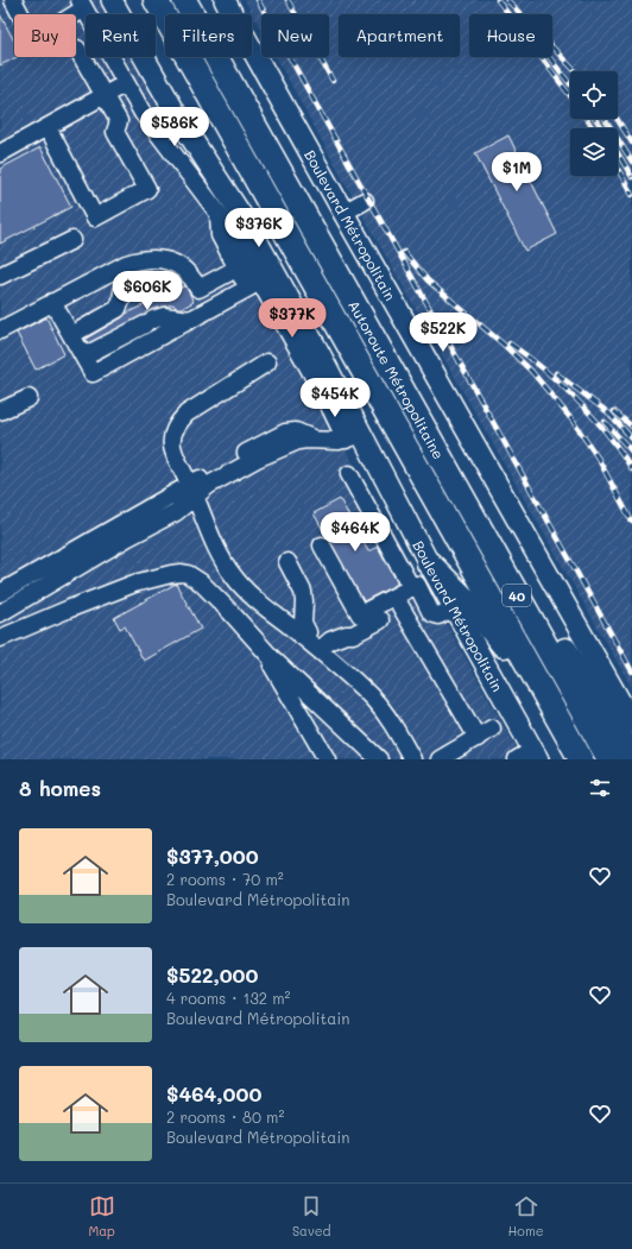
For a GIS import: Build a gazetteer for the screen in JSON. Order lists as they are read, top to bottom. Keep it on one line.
{"streets":{"highway":["Autoroute Métropolitaine","40"],"main road":["Boulevard Métropolitain"]},"page":{"chip":["Buy","Rent","Filters","New","Apartment","House"],"price":["$586K","$1M","$376K","$606K","$377K","$522K","$454K","$464K"],"heading":"8 homes","list":[{"name":"$377,000","note":"2 rooms · 70 m² · Boulevard Métropolitain"},{"name":"$522,000","note":"4 rooms · 132 m² · Boulevard Métropolitain"},{"name":"$464,000","note":"2 rooms · 80 m² · Boulevard Métropolitain"}],"tabs":["Map","Saved","Home"]}}
